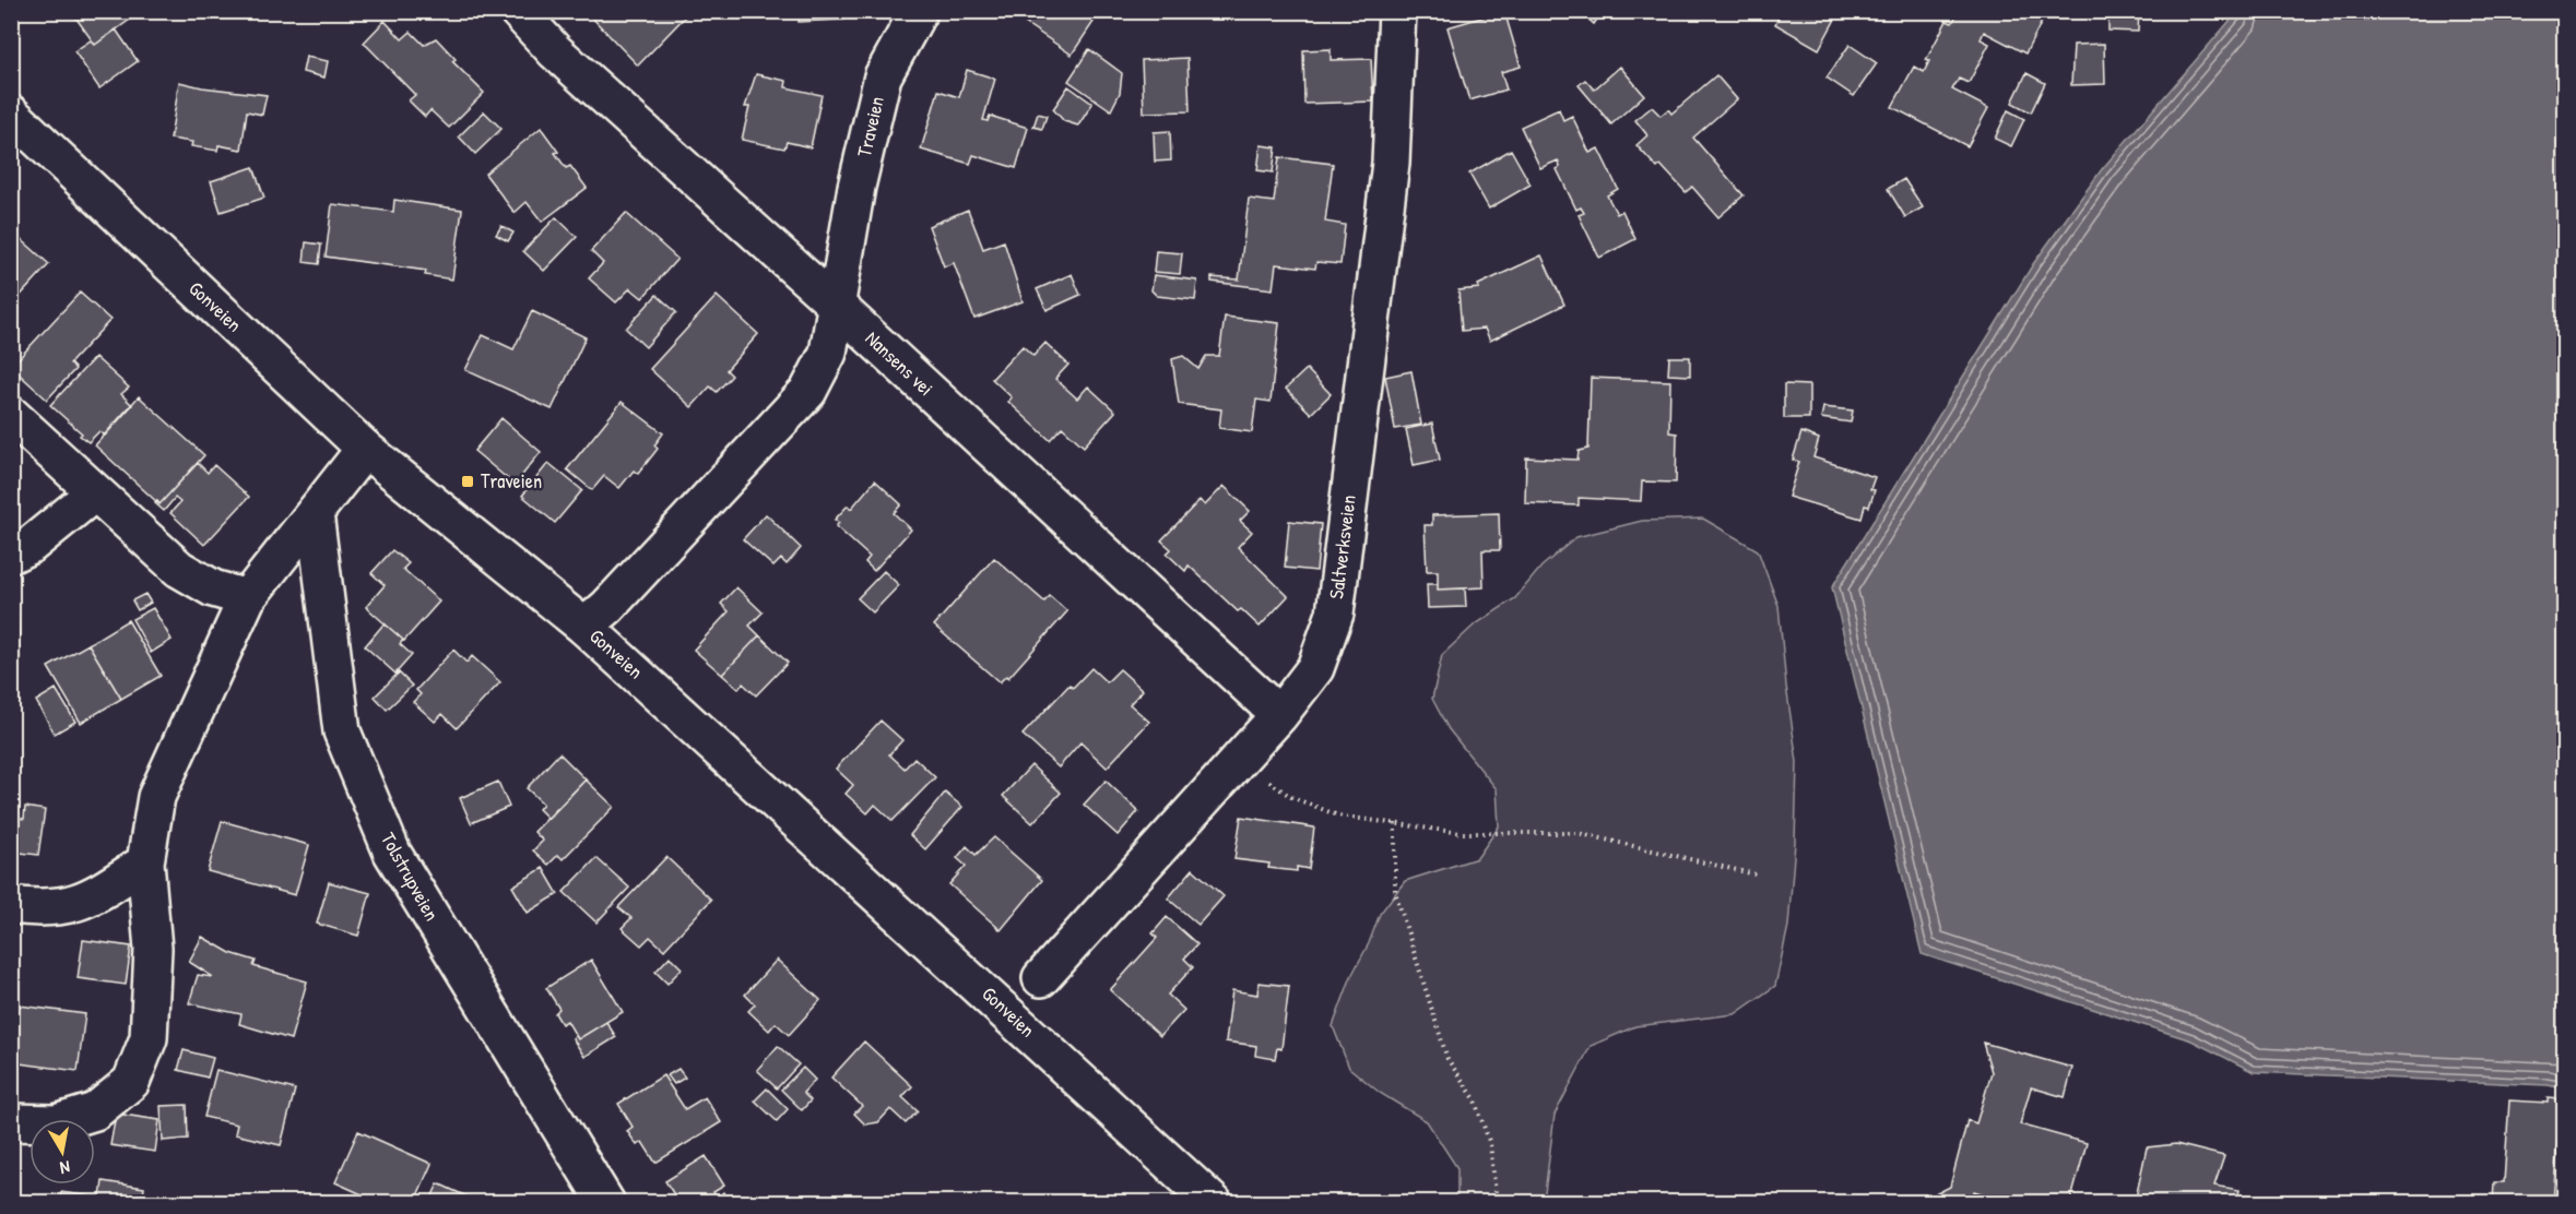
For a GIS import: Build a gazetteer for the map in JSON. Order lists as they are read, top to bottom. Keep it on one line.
{"streets":{"street":["Traveien","Gonveien","Nansens vei","Saltverksveien","Tolstrupveien"]},"crossings":[["Traveien","Gonveien"],["Traveien","Nansens vei"],["Nansens vei","Saltverksveien"]],"places":{"transit":["Traveien"]},"north":"bottom"}
